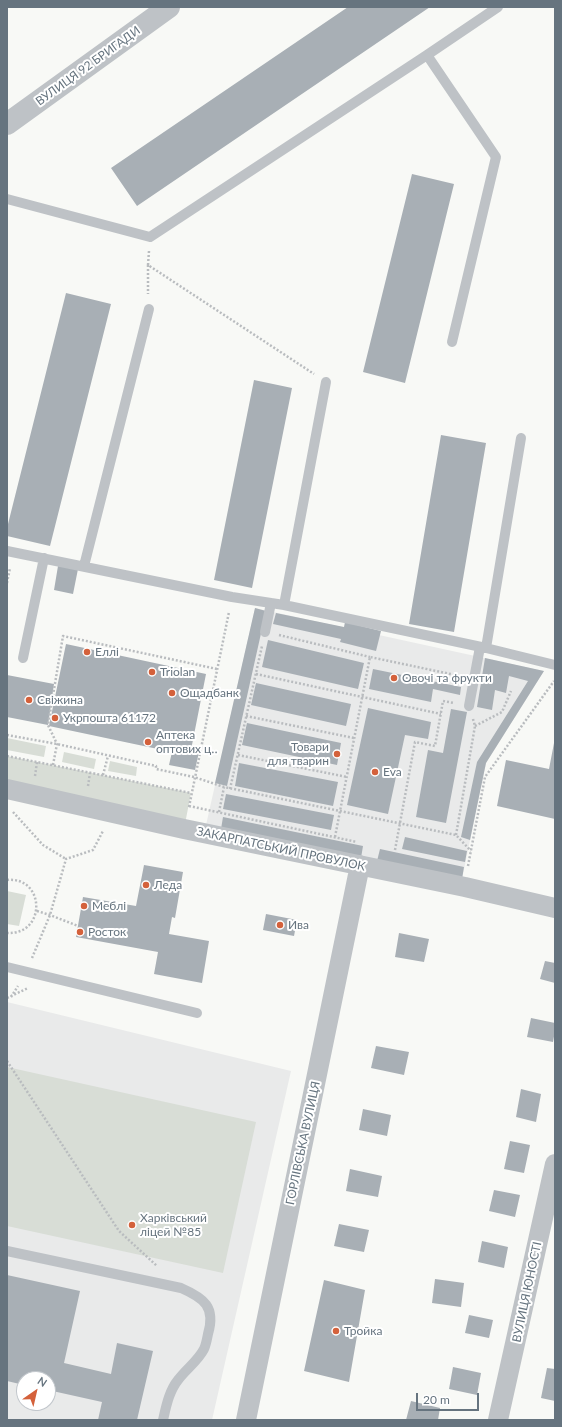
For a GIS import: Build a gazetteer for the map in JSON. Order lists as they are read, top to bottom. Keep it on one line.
{"streets":{"street":["ВУЛИЦЯ 92 БРИГАДИ","ЗАКАРПАТСЬКИЙ ПРОВУЛОК","ГОРЛІВСЬКА ВУЛИЦЯ","ВУЛИЦЯ ЮНОСТІ"]},"crossings":[["ЗАКАРПАТСЬКИЙ ПРОВУЛОК","ГОРЛІВСЬКА ВУЛИЦЯ"]],"places":["Еллі","Triolan","Овочі та фрукти","Ощадбанк","Свіжина","Укрпошта 61172","Аптека оптових ц‥","Товари для тварин","Eva","Леда","Меблі","Ива","Росток","Харківський ліцей №85","Тройка"],"scale_bar":"20 m","north":"top right"}
